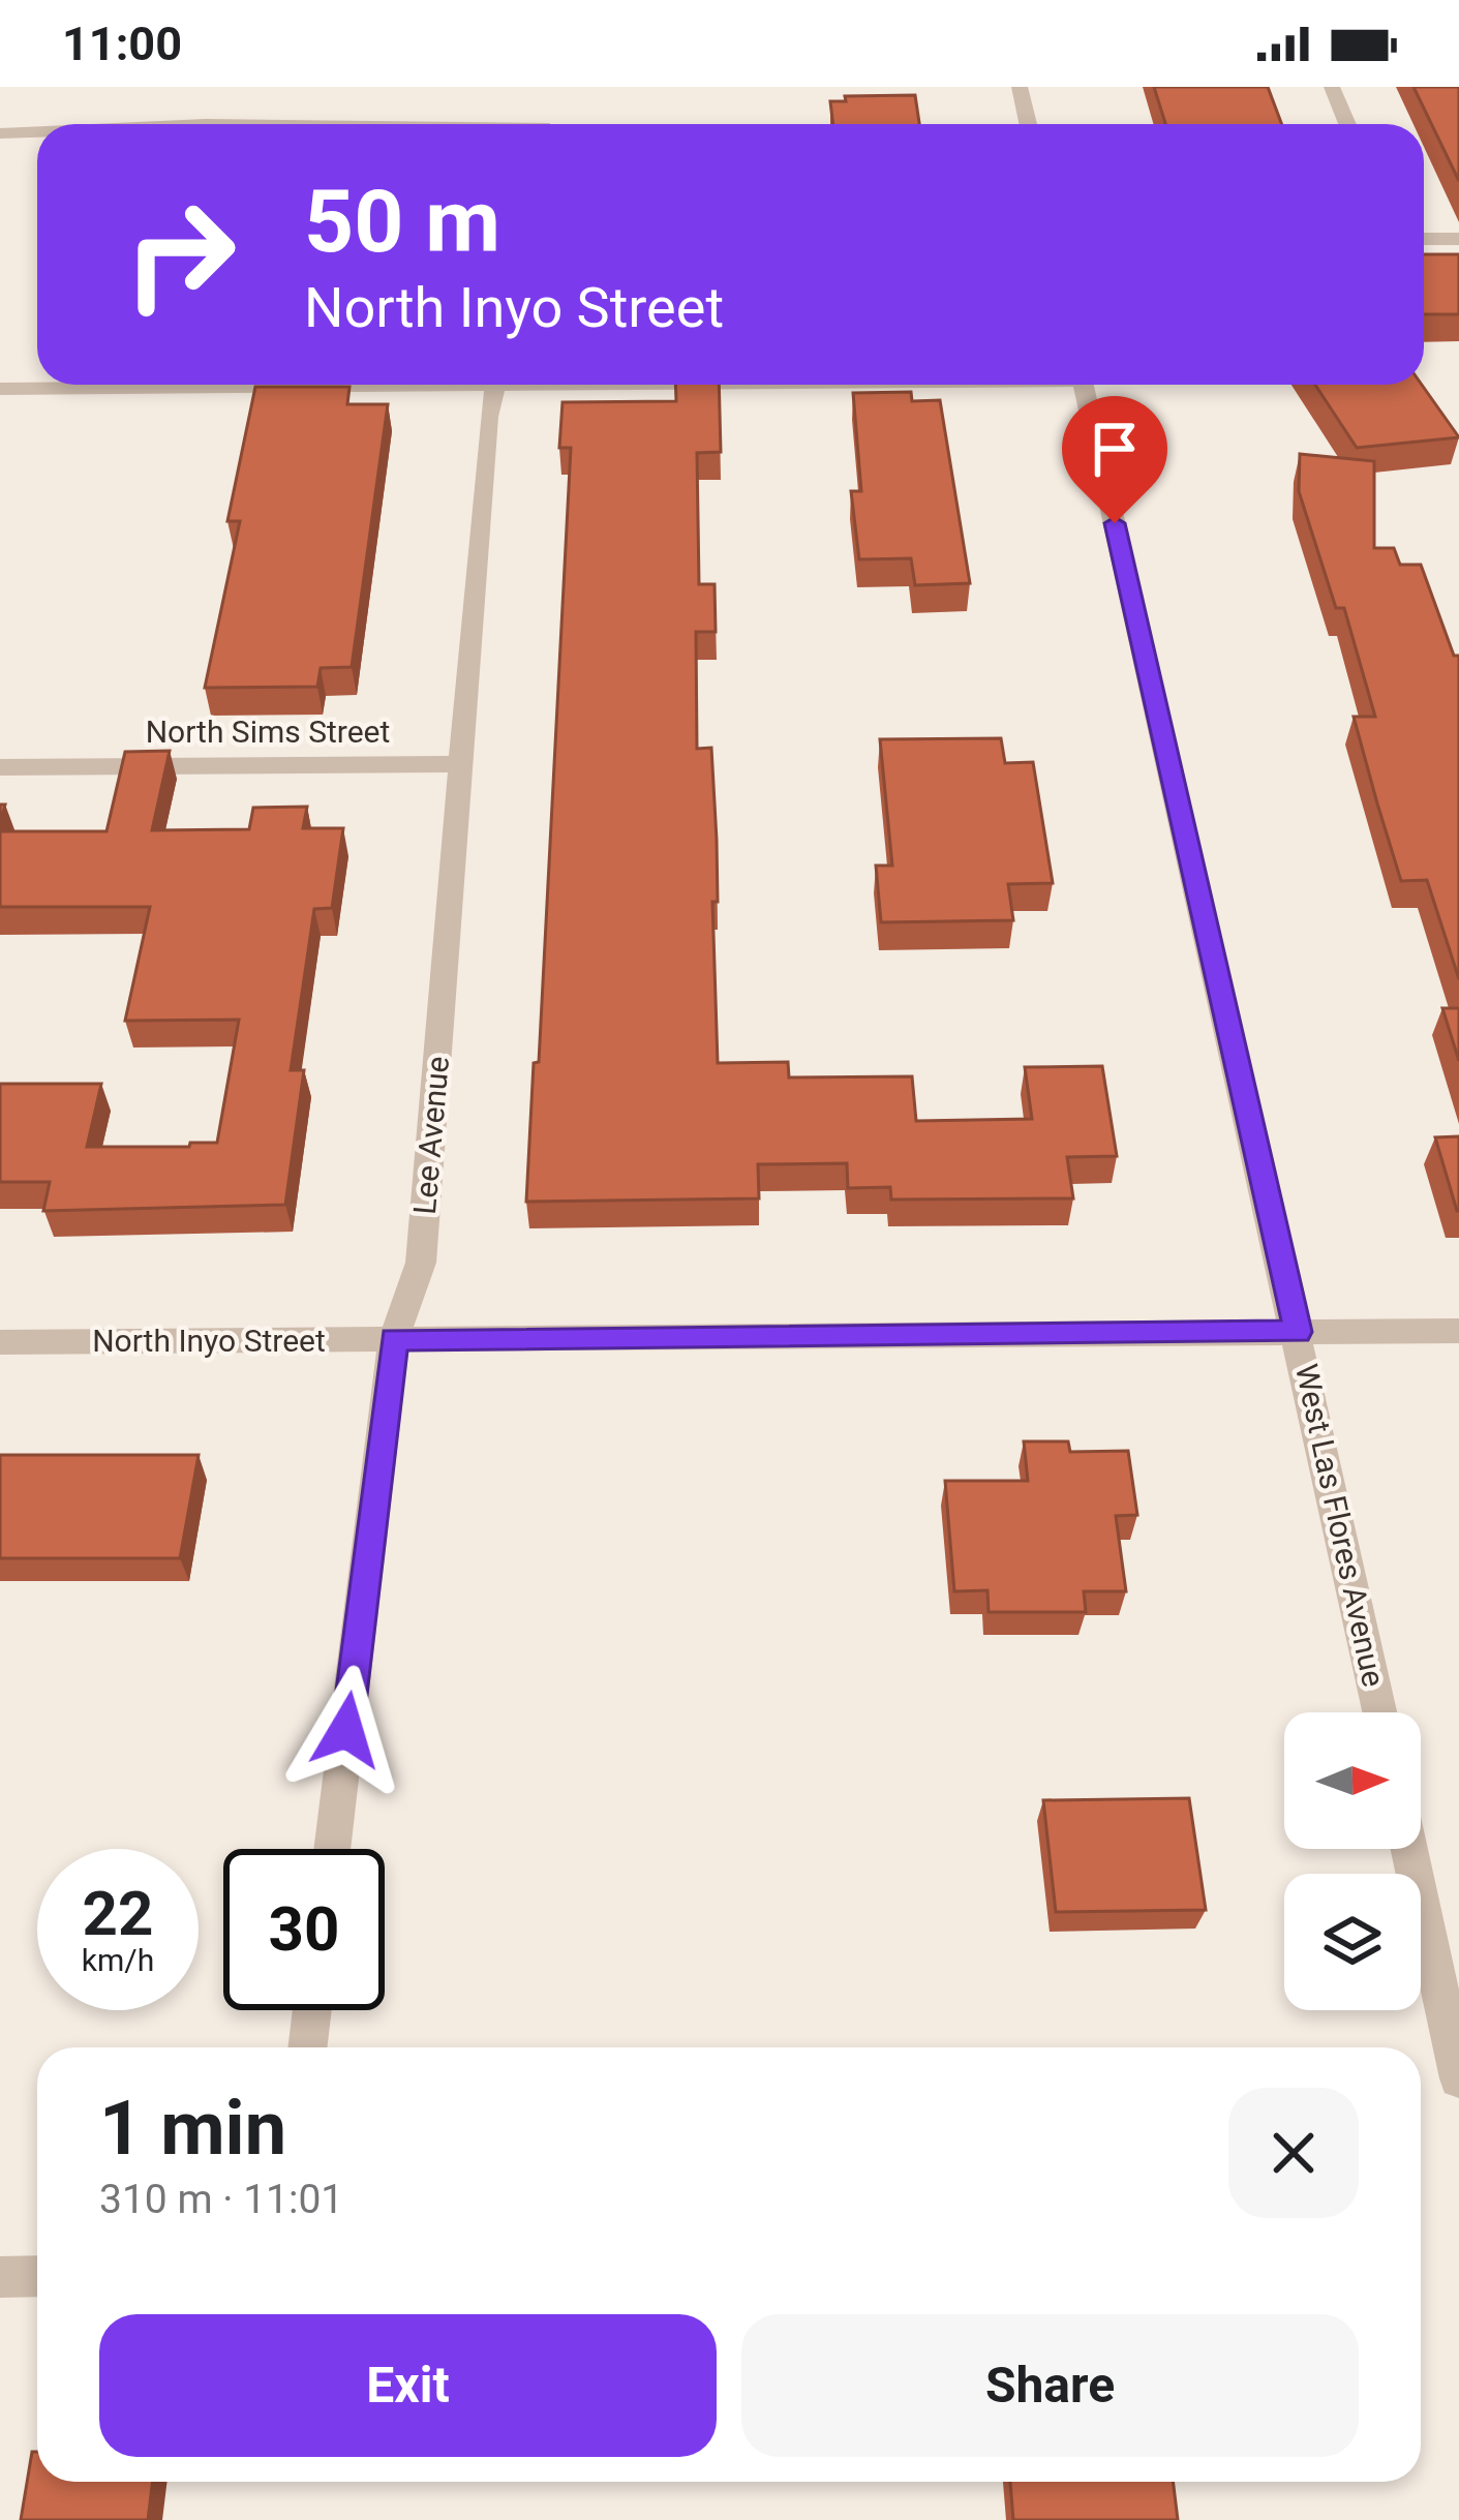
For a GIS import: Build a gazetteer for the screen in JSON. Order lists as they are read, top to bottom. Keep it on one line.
{"streets":{"street":["North Sims Street","Lee Avenue","North Inyo Street","West Las Flores Avenue"]},"crossings":[["North Sims Street","Lee Avenue"],["Lee Avenue","North Inyo Street"],["North Inyo Street","West Las Flores Avenue"]],"north":"right","page":{"status":"11:00","turn":["50 m","North Inyo Street"],"speed":"22 km/h","limit":"30","heading":["1 min","310 m · 11:01"],"buttons":["Exit","Share"]}}
